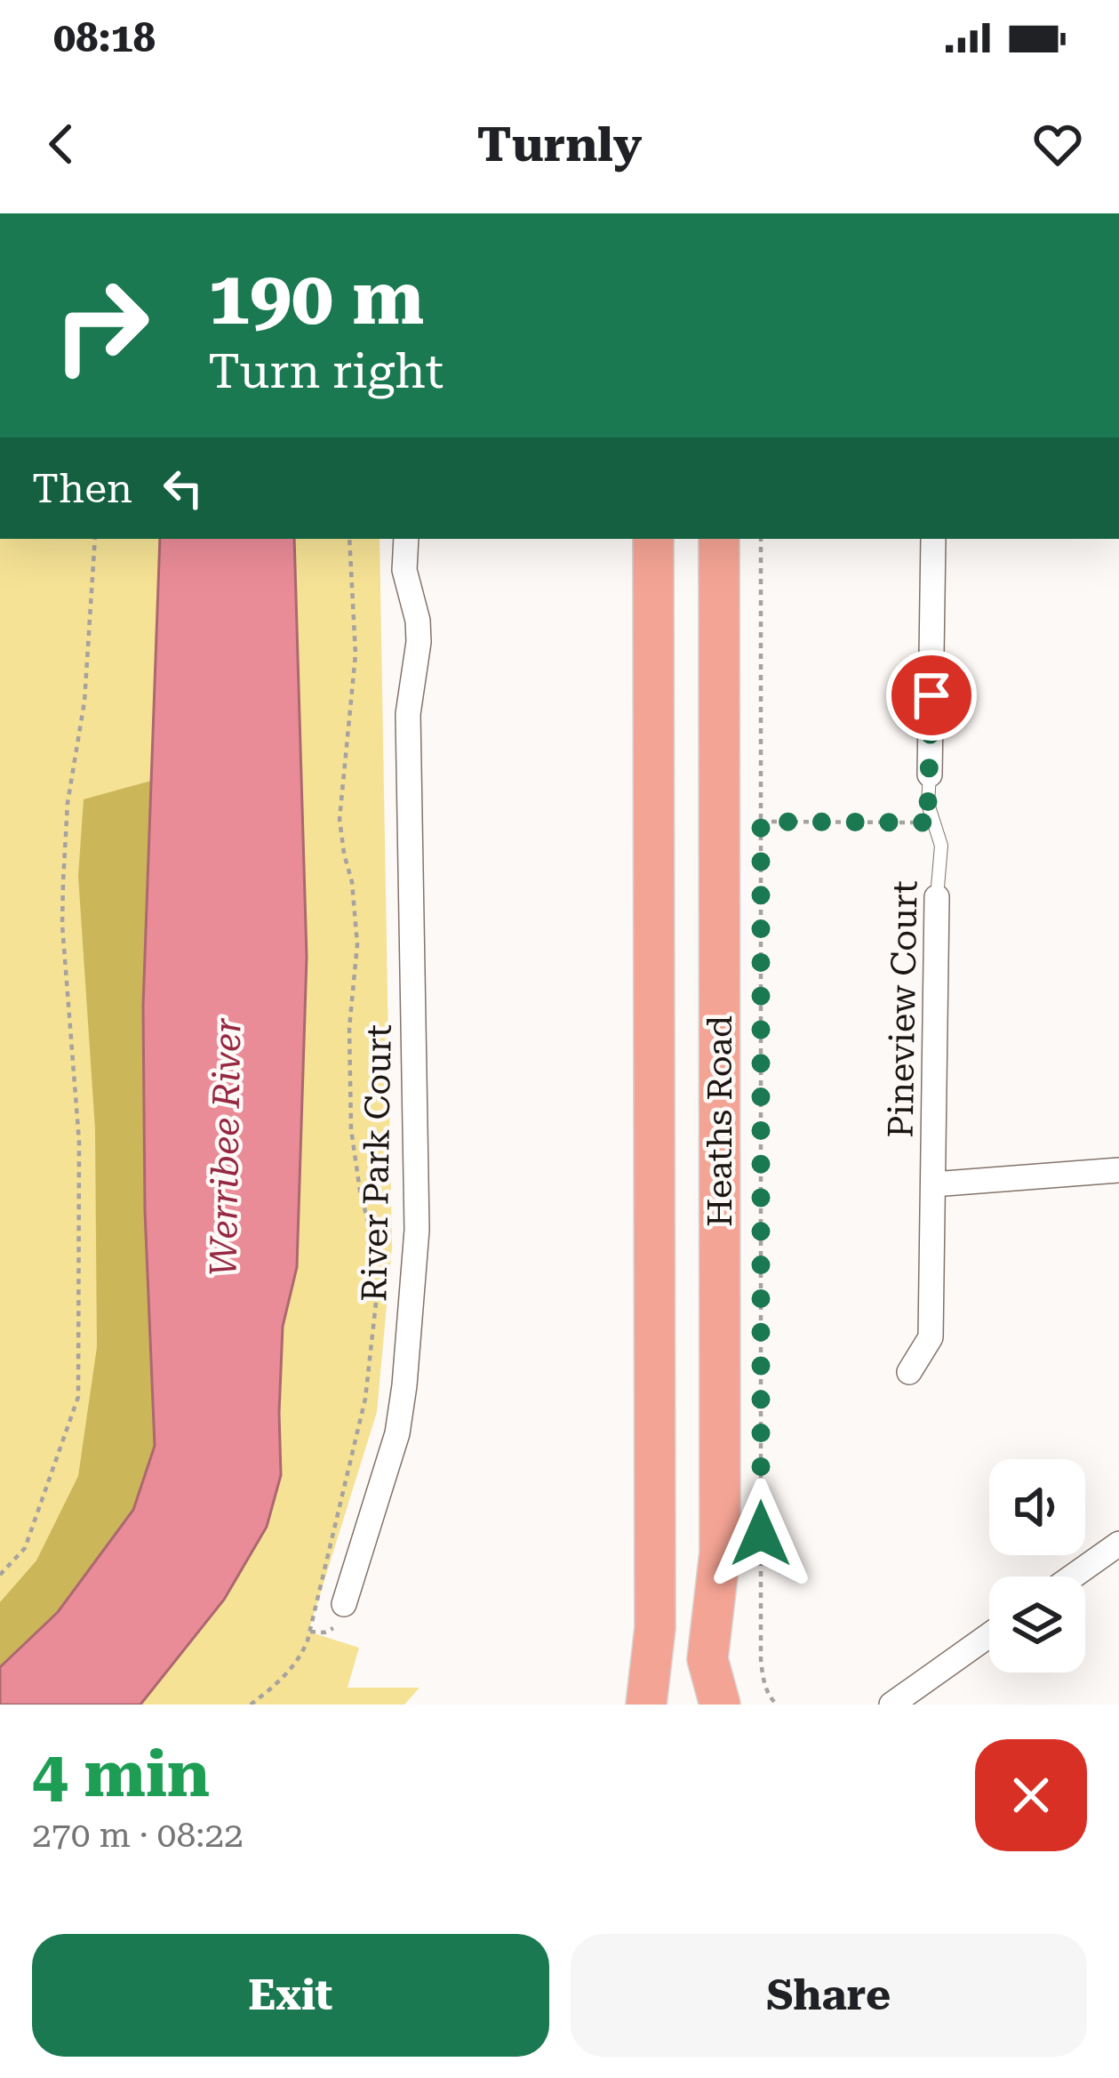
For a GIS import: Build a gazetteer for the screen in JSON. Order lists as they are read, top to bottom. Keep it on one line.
{"streets":{"main road":["Heaths Road"],"street":["Pineview Court","River Park Court"]},"water":["Werribee River"],"page":{"status":"08:18","header":"Turnly","turn":["190 m","Turn right"],"then":"Then","heading":["4 min","270 m · 08:22"],"buttons":["Exit","Share"]}}
